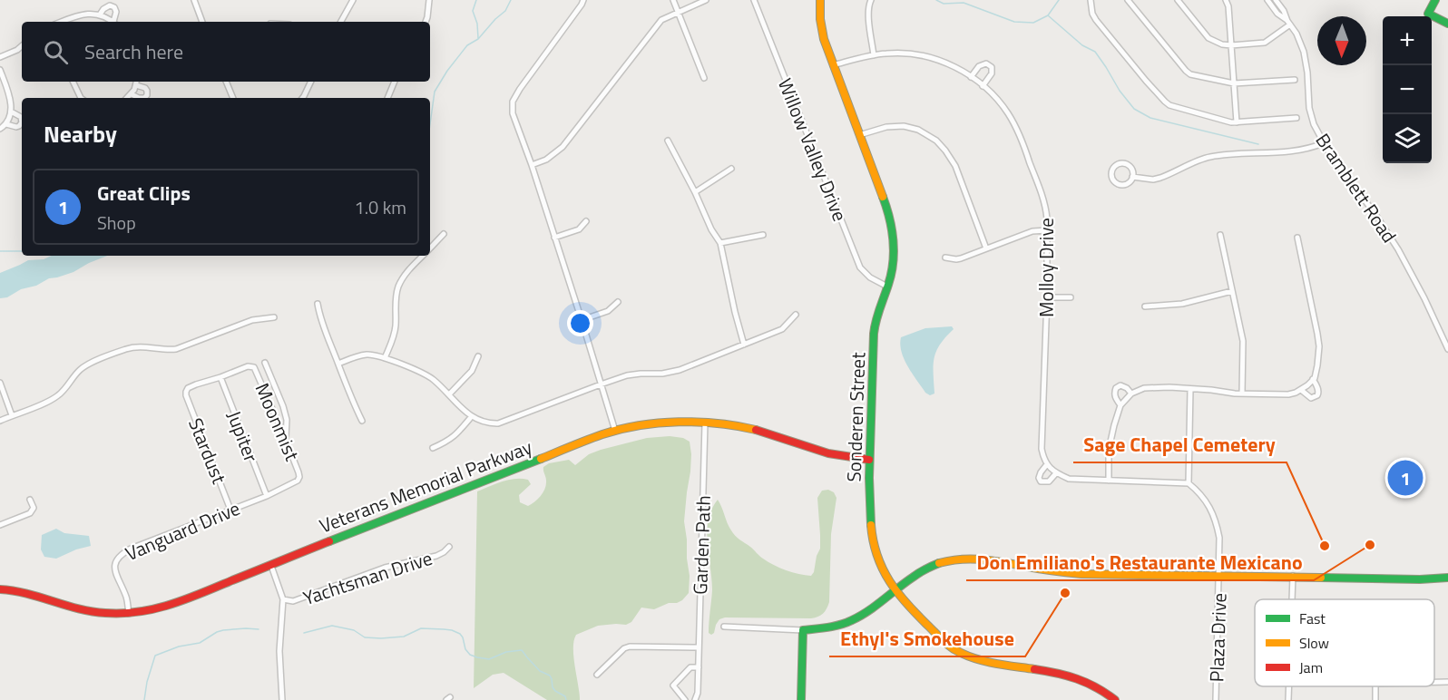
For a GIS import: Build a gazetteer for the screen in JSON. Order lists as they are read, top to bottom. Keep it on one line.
{"streets":{"street":["Willow Valley Drive","Bramblett Road","Molloy Drive","Sonderen Street","Moonmist","Jupiter","Stardust","Veterans Memorial Parkway","Vanguard Drive","Garden Path","Yachtsman Drive","Plaza Drive"]},"crossings":[["Willow Valley Drive","Sonderen Street"],["Molloy Drive","Sonderen Street"],["Sonderen Street","Veterans Memorial Parkway"],["Moonmist","Jupiter"],["Moonmist","Stardust"],["Moonmist","Vanguard Drive"],["Jupiter","Stardust"],["Jupiter","Vanguard Drive"],["Stardust","Vanguard Drive"],["Veterans Memorial Parkway","Vanguard Drive"],["Veterans Memorial Parkway","Garden Path"]],"places":["Don Emiliano's Restaurante Mexicano","Sage Chapel Cemetery","Ethyl's Smokehouse"],"legend":["Fast","Slow","Jam"],"north":"bottom","page":{"map_buttons":["+","−"],"search":"Search here","heading":"Nearby","list":[{"mark":"1","name":"Great Clips","note":"Shop","value":"1.0 km"}],"pins":"1"}}
